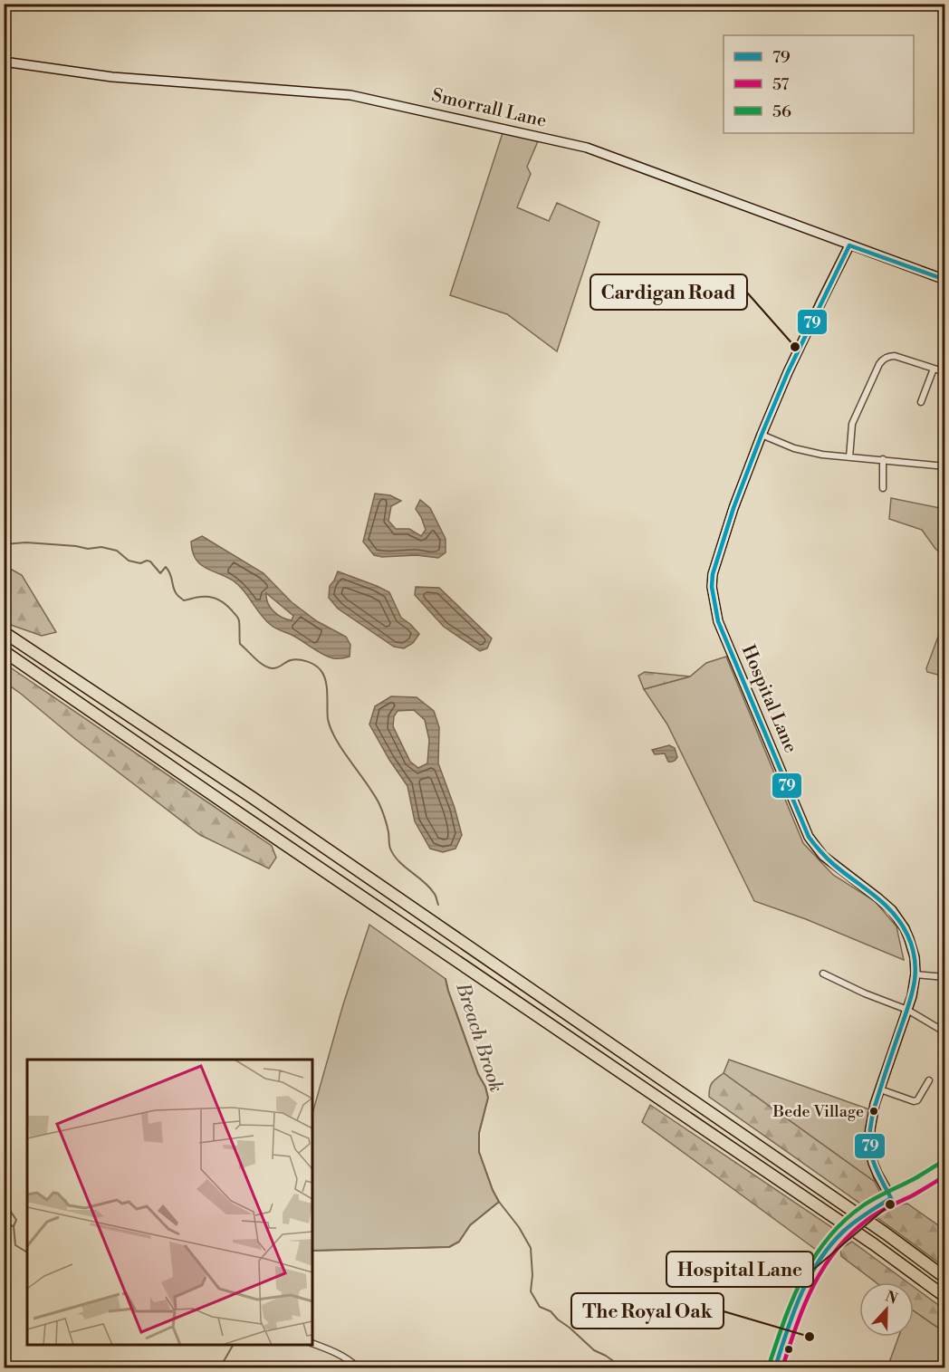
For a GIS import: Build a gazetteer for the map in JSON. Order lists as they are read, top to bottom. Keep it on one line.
{"streets":{"street":["Smorrall Lane","Hospital Lane"]},"crossings":[["Smorrall Lane","Hospital Lane"]],"water":["Breach Brook"],"places":["Cardigan Road","Bede Village","Hospital Lane","The Royal Oak"],"lines":["transit line 79","transit line 56","transit line 57"],"legend":["79","57","56"],"north":"top"}
